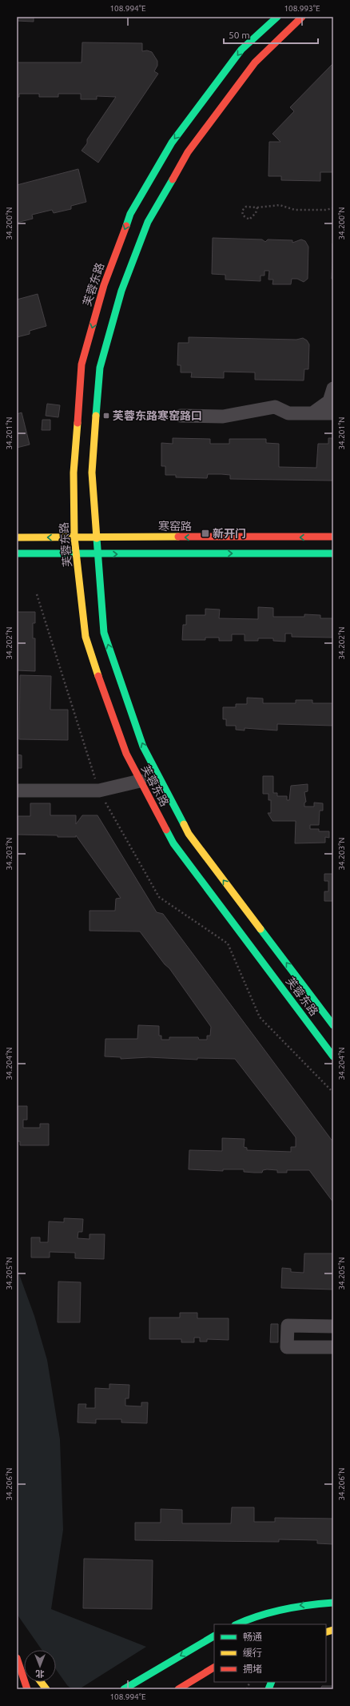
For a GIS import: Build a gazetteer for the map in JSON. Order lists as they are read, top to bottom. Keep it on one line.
{"streets":{"main road":["芙蓉东路","寒窑路"]},"crossings":[["芙蓉东路","寒窑路"]],"places":{"transit":["芙蓉东路寒窑路口","新开门"]},"legend":["畅通","缓行","拥堵"],"scale_bar":"50 m","north":"bottom","coordinates":["108.994°E","108.993°E","34.200°N","34.201°N","34.202°N","34.203°N","34.204°N","34.205°N","34.206°N"]}
